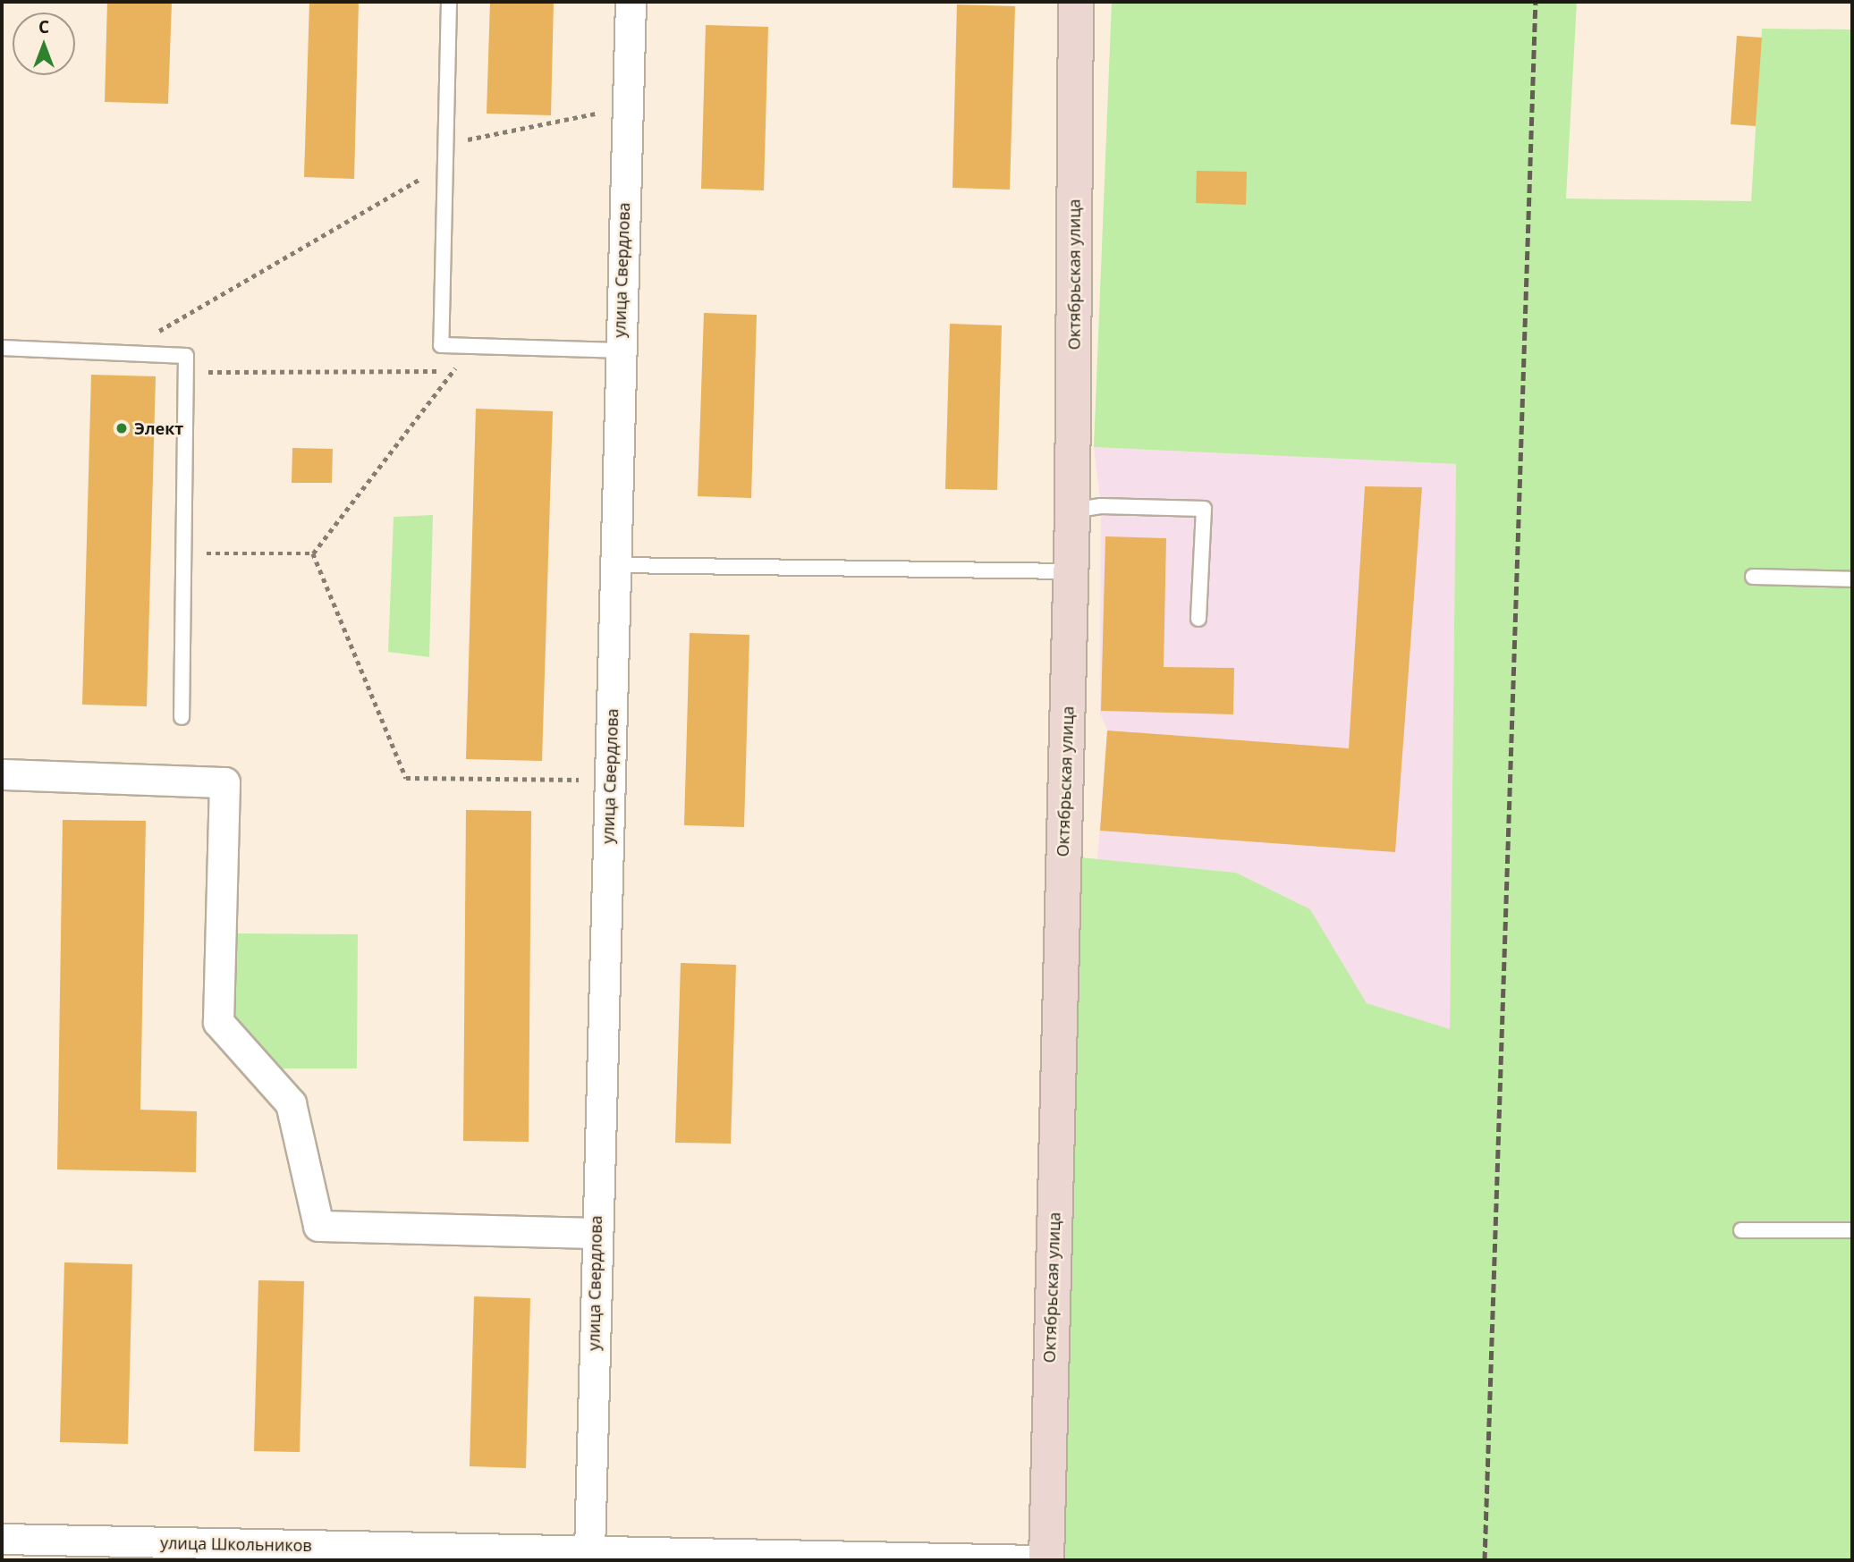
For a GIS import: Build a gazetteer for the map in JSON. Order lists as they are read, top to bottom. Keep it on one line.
{"streets":{"street":["улица Свердлова","Октябрьская улица","улица Школьников"]},"crossings":[["улица Свердлова","улица Школьников"]],"places":["Элект"],"north":"top"}
